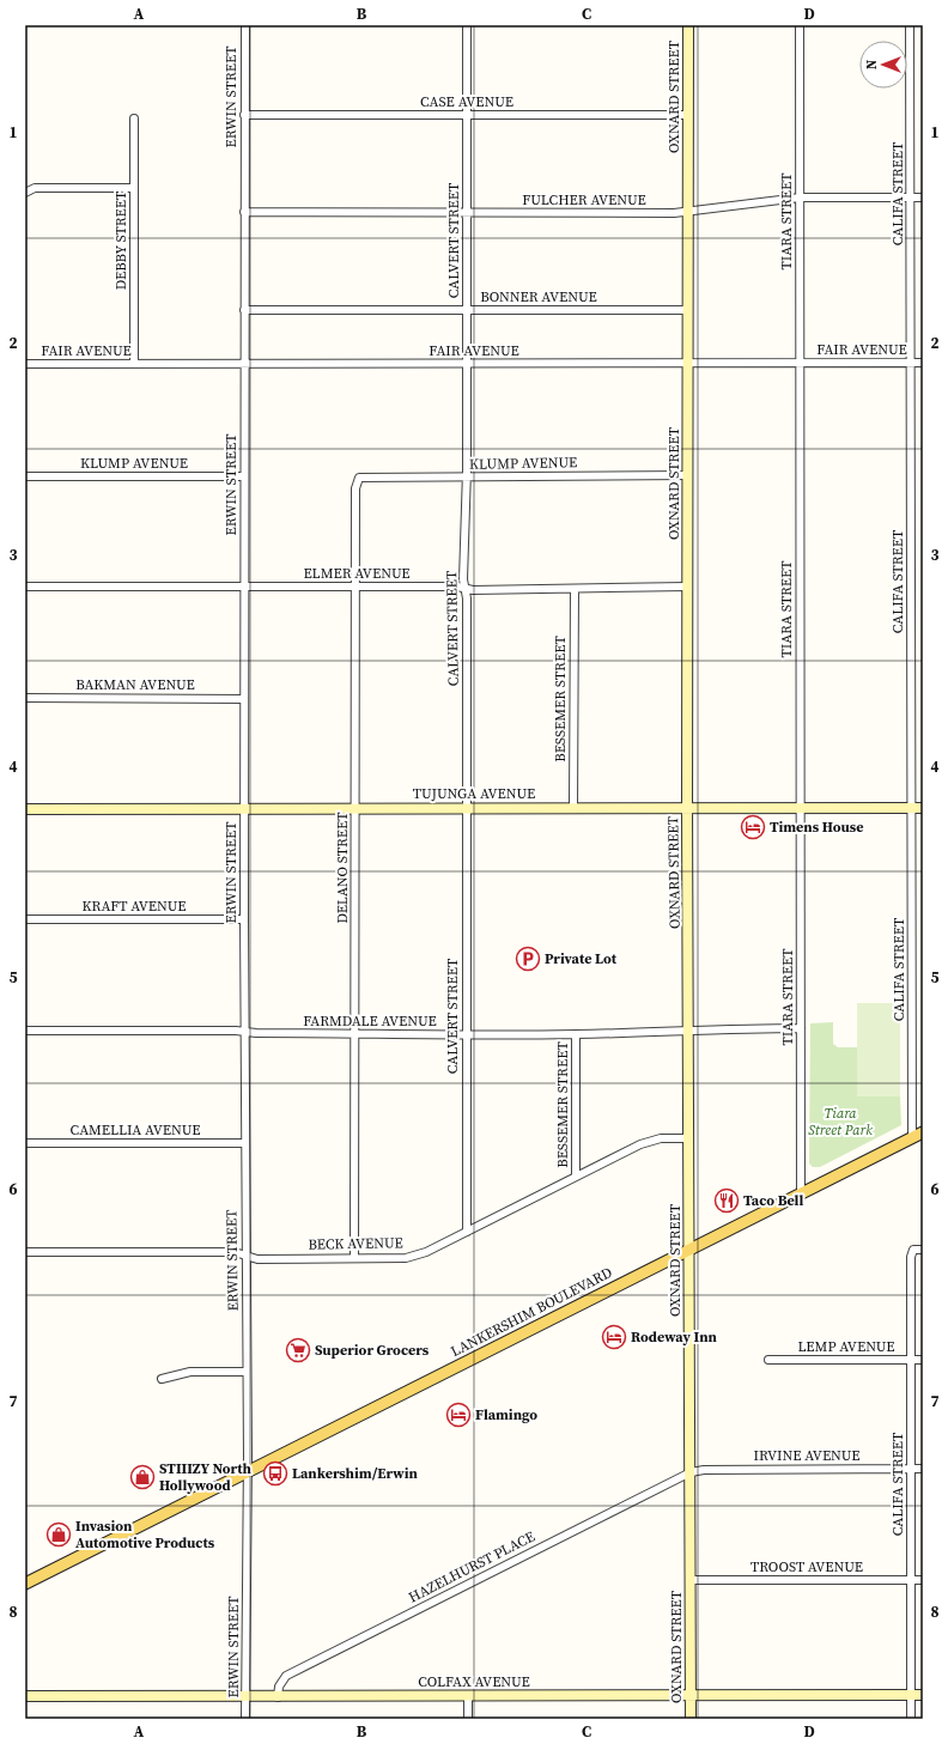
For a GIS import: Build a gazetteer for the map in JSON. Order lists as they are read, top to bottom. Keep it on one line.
{"streets":{"main road":["OXNARD STREET","TUJUNGA AVENUE","LANKERSHIM BOULEVARD","COLFAX AVENUE"],"street":["ERWIN STREET","CASE AVENUE","CALIFA STREET","FULCHER AVENUE","TIARA STREET","DEBBY STREET","CALVERT STREET","BONNER AVENUE","FAIR AVENUE","KLUMP AVENUE","ELMER AVENUE","BAKMAN AVENUE","BESSEMER STREET","DELANO STREET","KRAFT AVENUE","FARMDALE AVENUE","CAMELLIA AVENUE","BECK AVENUE","LEMP AVENUE","IRVINE AVENUE","HAZELHURST PLACE","TROOST AVENUE"]},"crossings":[["ERWIN STREET","CASE AVENUE"],["ERWIN STREET","FULCHER AVENUE"],["ERWIN STREET","BONNER AVENUE"],["ERWIN STREET","FAIR AVENUE"],["ERWIN STREET","KLUMP AVENUE"],["ERWIN STREET","ELMER AVENUE"],["ERWIN STREET","BAKMAN AVENUE"],["ERWIN STREET","TUJUNGA AVENUE"],["ERWIN STREET","KRAFT AVENUE"],["ERWIN STREET","FARMDALE AVENUE"],["ERWIN STREET","CAMELLIA AVENUE"],["ERWIN STREET","BECK AVENUE"],["ERWIN STREET","LANKERSHIM BOULEVARD"],["ERWIN STREET","COLFAX AVENUE"],["OXNARD STREET","CASE AVENUE"],["OXNARD STREET","FULCHER AVENUE"],["OXNARD STREET","BONNER AVENUE"],["OXNARD STREET","FAIR AVENUE"],["OXNARD STREET","KLUMP AVENUE"],["OXNARD STREET","ELMER AVENUE"],["OXNARD STREET","TUJUNGA AVENUE"],["OXNARD STREET","FARMDALE AVENUE"],["OXNARD STREET","BECK AVENUE"],["OXNARD STREET","LANKERSHIM BOULEVARD"],["OXNARD STREET","IRVINE AVENUE"],["OXNARD STREET","HAZELHURST PLACE"],["OXNARD STREET","TROOST AVENUE"],["OXNARD STREET","COLFAX AVENUE"],["CASE AVENUE","CALVERT STREET"],["CALIFA STREET","FULCHER AVENUE"],["CALIFA STREET","FAIR AVENUE"],["CALIFA STREET","TUJUNGA AVENUE"],["CALIFA STREET","LANKERSHIM BOULEVARD"],["CALIFA STREET","LEMP AVENUE"],["CALIFA STREET","IRVINE AVENUE"],["CALIFA STREET","TROOST AVENUE"],["CALIFA STREET","COLFAX AVENUE"],["FULCHER AVENUE","TIARA STREET"],["FULCHER AVENUE","CALVERT STREET"],["TIARA STREET","FAIR AVENUE"],["TIARA STREET","TUJUNGA AVENUE"],["TIARA STREET","FARMDALE AVENUE"],["TIARA STREET","LANKERSHIM BOULEVARD"],["DEBBY STREET","FAIR AVENUE"],["CALVERT STREET","BONNER AVENUE"],["CALVERT STREET","FAIR AVENUE"],["CALVERT STREET","KLUMP AVENUE"],["CALVERT STREET","ELMER AVENUE"],["CALVERT STREET","TUJUNGA AVENUE"],["CALVERT STREET","FARMDALE AVENUE"],["CALVERT STREET","BECK AVENUE"],["KLUMP AVENUE","DELANO STREET"],["ELMER AVENUE","BESSEMER STREET"],["ELMER AVENUE","DELANO STREET"],["BESSEMER STREET","TUJUNGA AVENUE"],["BESSEMER STREET","FARMDALE AVENUE"],["BESSEMER STREET","BECK AVENUE"],["TUJUNGA AVENUE","DELANO STREET"],["DELANO STREET","FARMDALE AVENUE"],["DELANO STREET","BECK AVENUE"],["IRVINE AVENUE","HAZELHURST PLACE"],["HAZELHURST PLACE","COLFAX AVENUE"]],"parks":["Tiara Street Park"],"places":{"hotel":["Timens House","Rodeway Inn","Flamingo"],"parking":["Private Lot"],"restaurant":["Taco Bell"],"supermarket":["Superior Grocers"],"bus stop":["Lankershim/Erwin"],"shop":["STIIIZY North Hollywood","Invasion Automotive Products"]},"north":"left","grid":{"columns":["A","B","C","D"],"rows":["1","2","3","4","5","6","7","8"]}}
